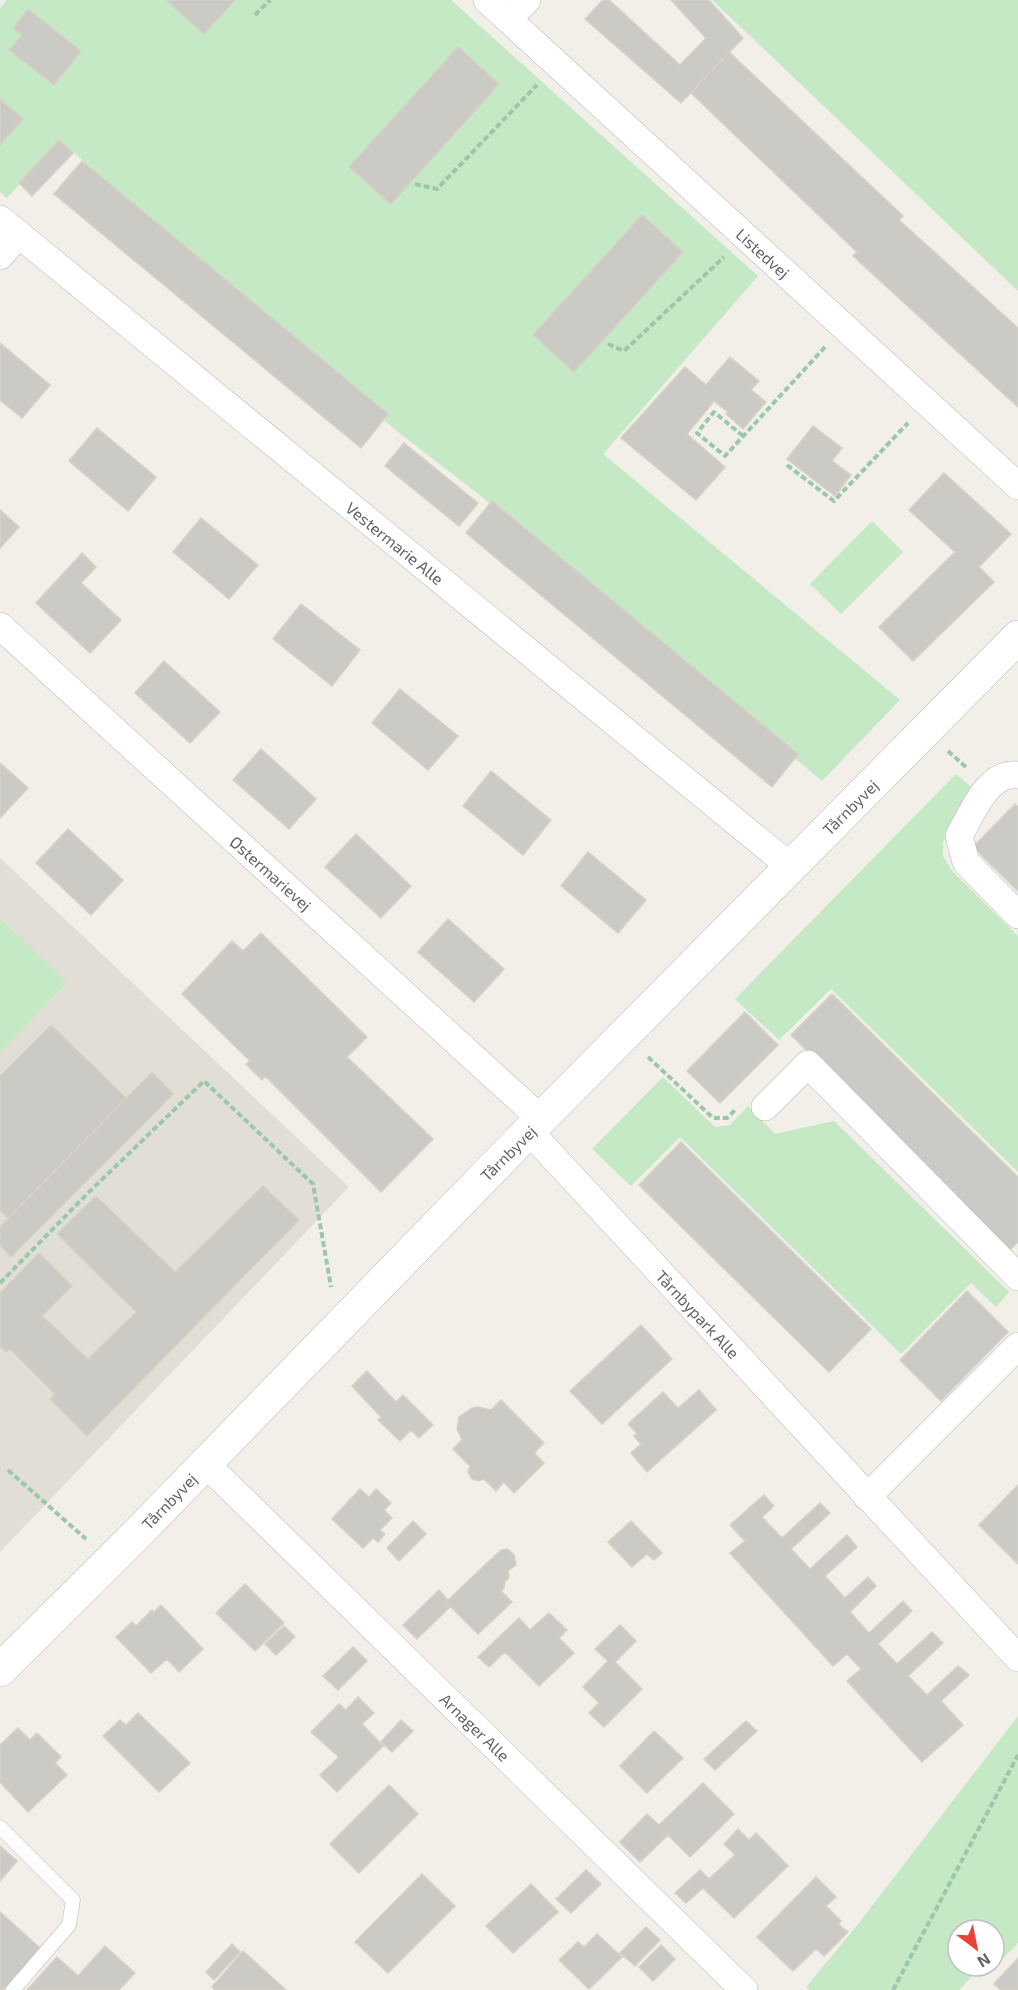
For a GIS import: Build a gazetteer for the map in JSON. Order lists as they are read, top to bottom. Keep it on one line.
{"streets":{"street":["Listedvej","Vestermarie Alle","Tårnbyvej","Østermarievej","Tårnbypark Alle","Arnager Alle"]},"crossings":[["Vestermarie Alle","Tårnbyvej"],["Tårnbyvej","Østermarievej"],["Tårnbyvej","Tårnbypark Alle"],["Tårnbyvej","Arnager Alle"],["Østermarievej","Tårnbypark Alle"]],"north":"bottom right"}
